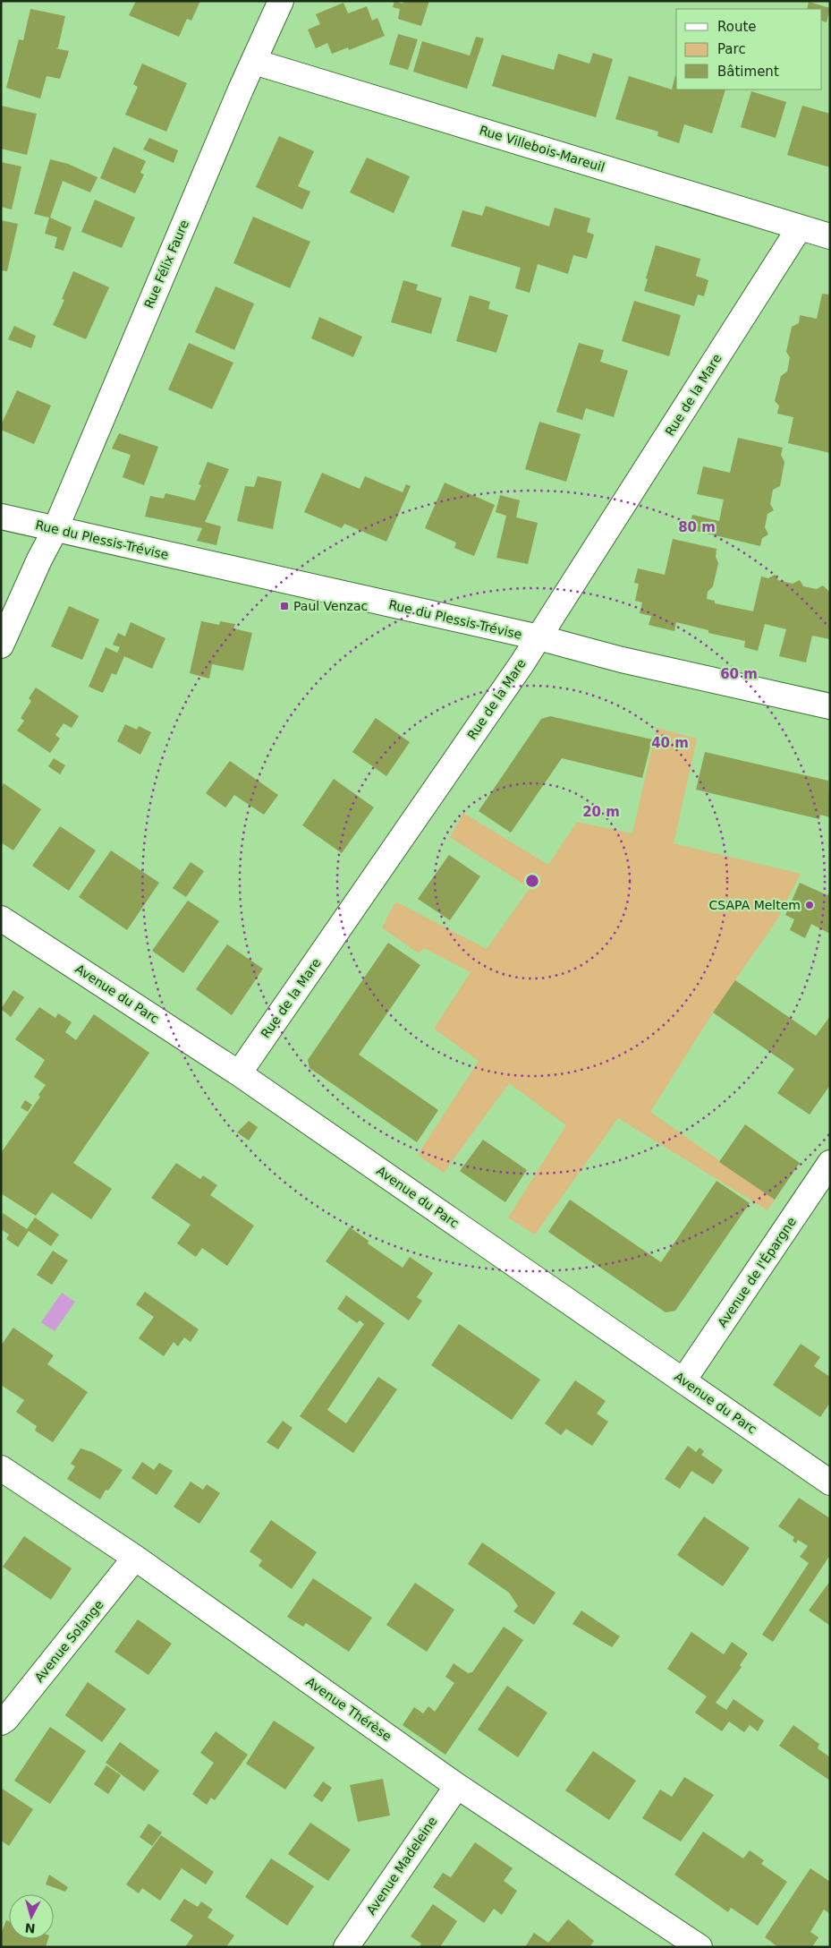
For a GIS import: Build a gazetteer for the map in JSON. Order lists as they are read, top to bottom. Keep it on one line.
{"streets":{"street":["Rue Villebois-Mareuil","Rue Félix Faure","Rue de la Mare","Rue du Plessis-Trévise","Avenue du Parc","Avenue de l'Épargne","Avenue Solange","Avenue Thérèse","Avenue Madeleine"]},"crossings":[["Rue Villebois-Mareuil","Rue Félix Faure"],["Rue Villebois-Mareuil","Rue de la Mare"],["Rue Félix Faure","Rue du Plessis-Trévise"],["Rue de la Mare","Rue du Plessis-Trévise"],["Rue de la Mare","Avenue du Parc"],["Avenue du Parc","Avenue de l'Épargne"],["Avenue Solange","Avenue Thérèse"],["Avenue Thérèse","Avenue Madeleine"]],"places":{"transit":["Paul Venzac"],"other":["CSAPA Meltem"]},"legend":["Route","Parc","Bâtiment"],"north":"bottom","rings":["80 m","60 m","40 m","20 m"]}
